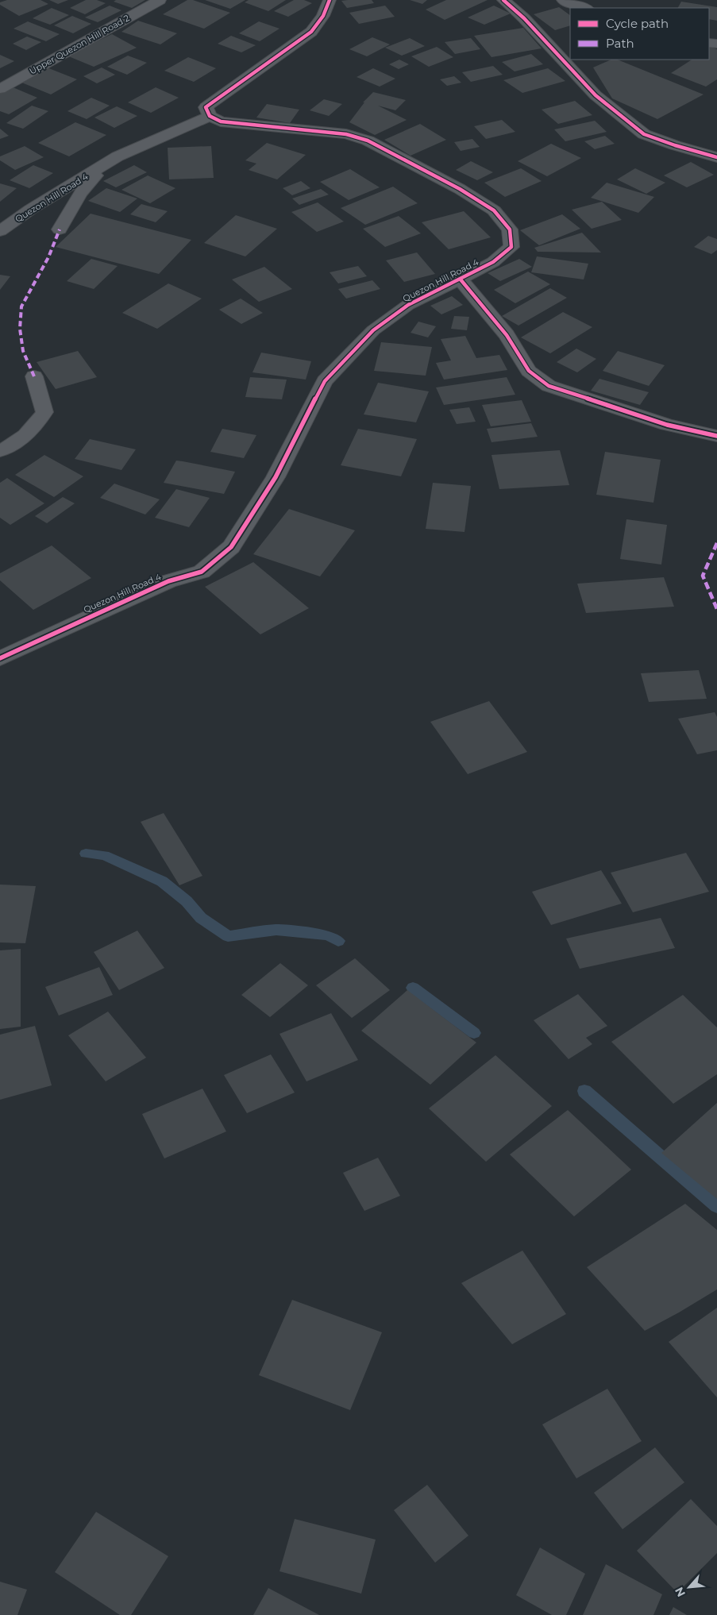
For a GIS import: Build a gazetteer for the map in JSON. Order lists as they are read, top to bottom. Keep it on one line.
{"streets":{"street":["Upper Quezon Hill Road 2","Quezon Hill Road 4"]},"legend":["Cycle path","Path"],"north":"bottom left"}
